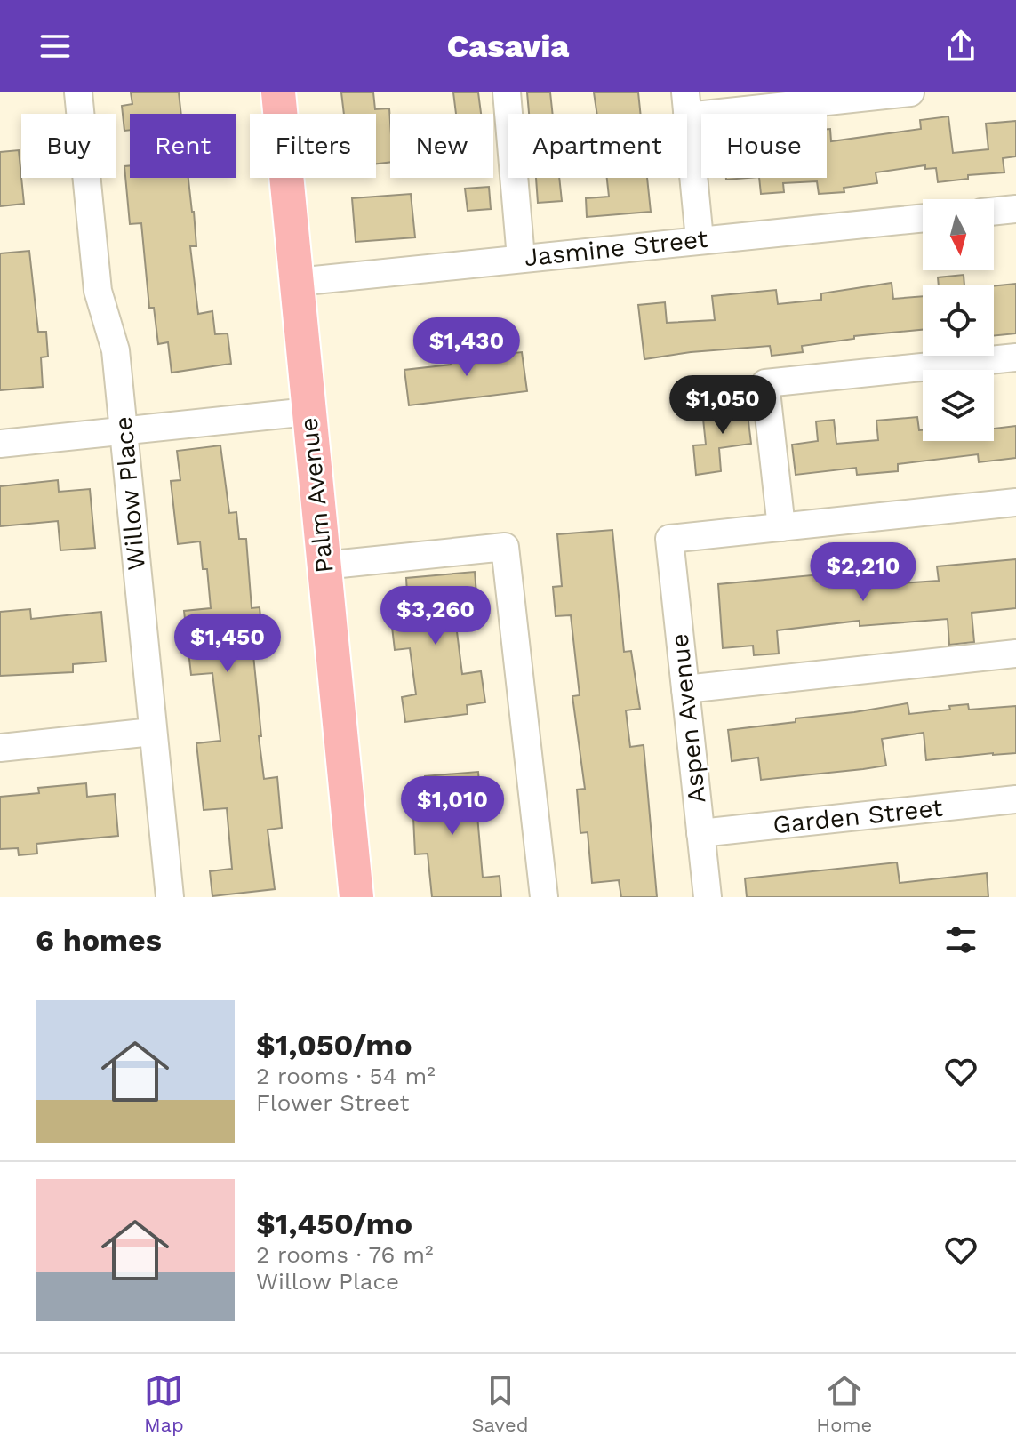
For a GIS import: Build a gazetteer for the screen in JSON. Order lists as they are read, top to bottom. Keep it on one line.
{"streets":{"main road":["Palm Avenue"],"street":["Jasmine Street","Willow Place","Aspen Avenue","Garden Street"]},"crossings":[["Jasmine Street","Palm Avenue"],["Aspen Avenue","Garden Street"]],"north":"bottom","page":{"header":"Casavia","chip":["Buy","Rent","Filters","New","Apartment","House"],"price":["$1,430","$1,050","$2,210","$3,260","$1,450","$1,010"],"heading":"6 homes","list":[{"name":"$1,050/mo","note":"2 rooms · 54 m² · Flower Street"},{"name":"$1,450/mo","note":"2 rooms · 76 m² · Willow Place"}],"tabs":["Map","Saved","Home"]}}
